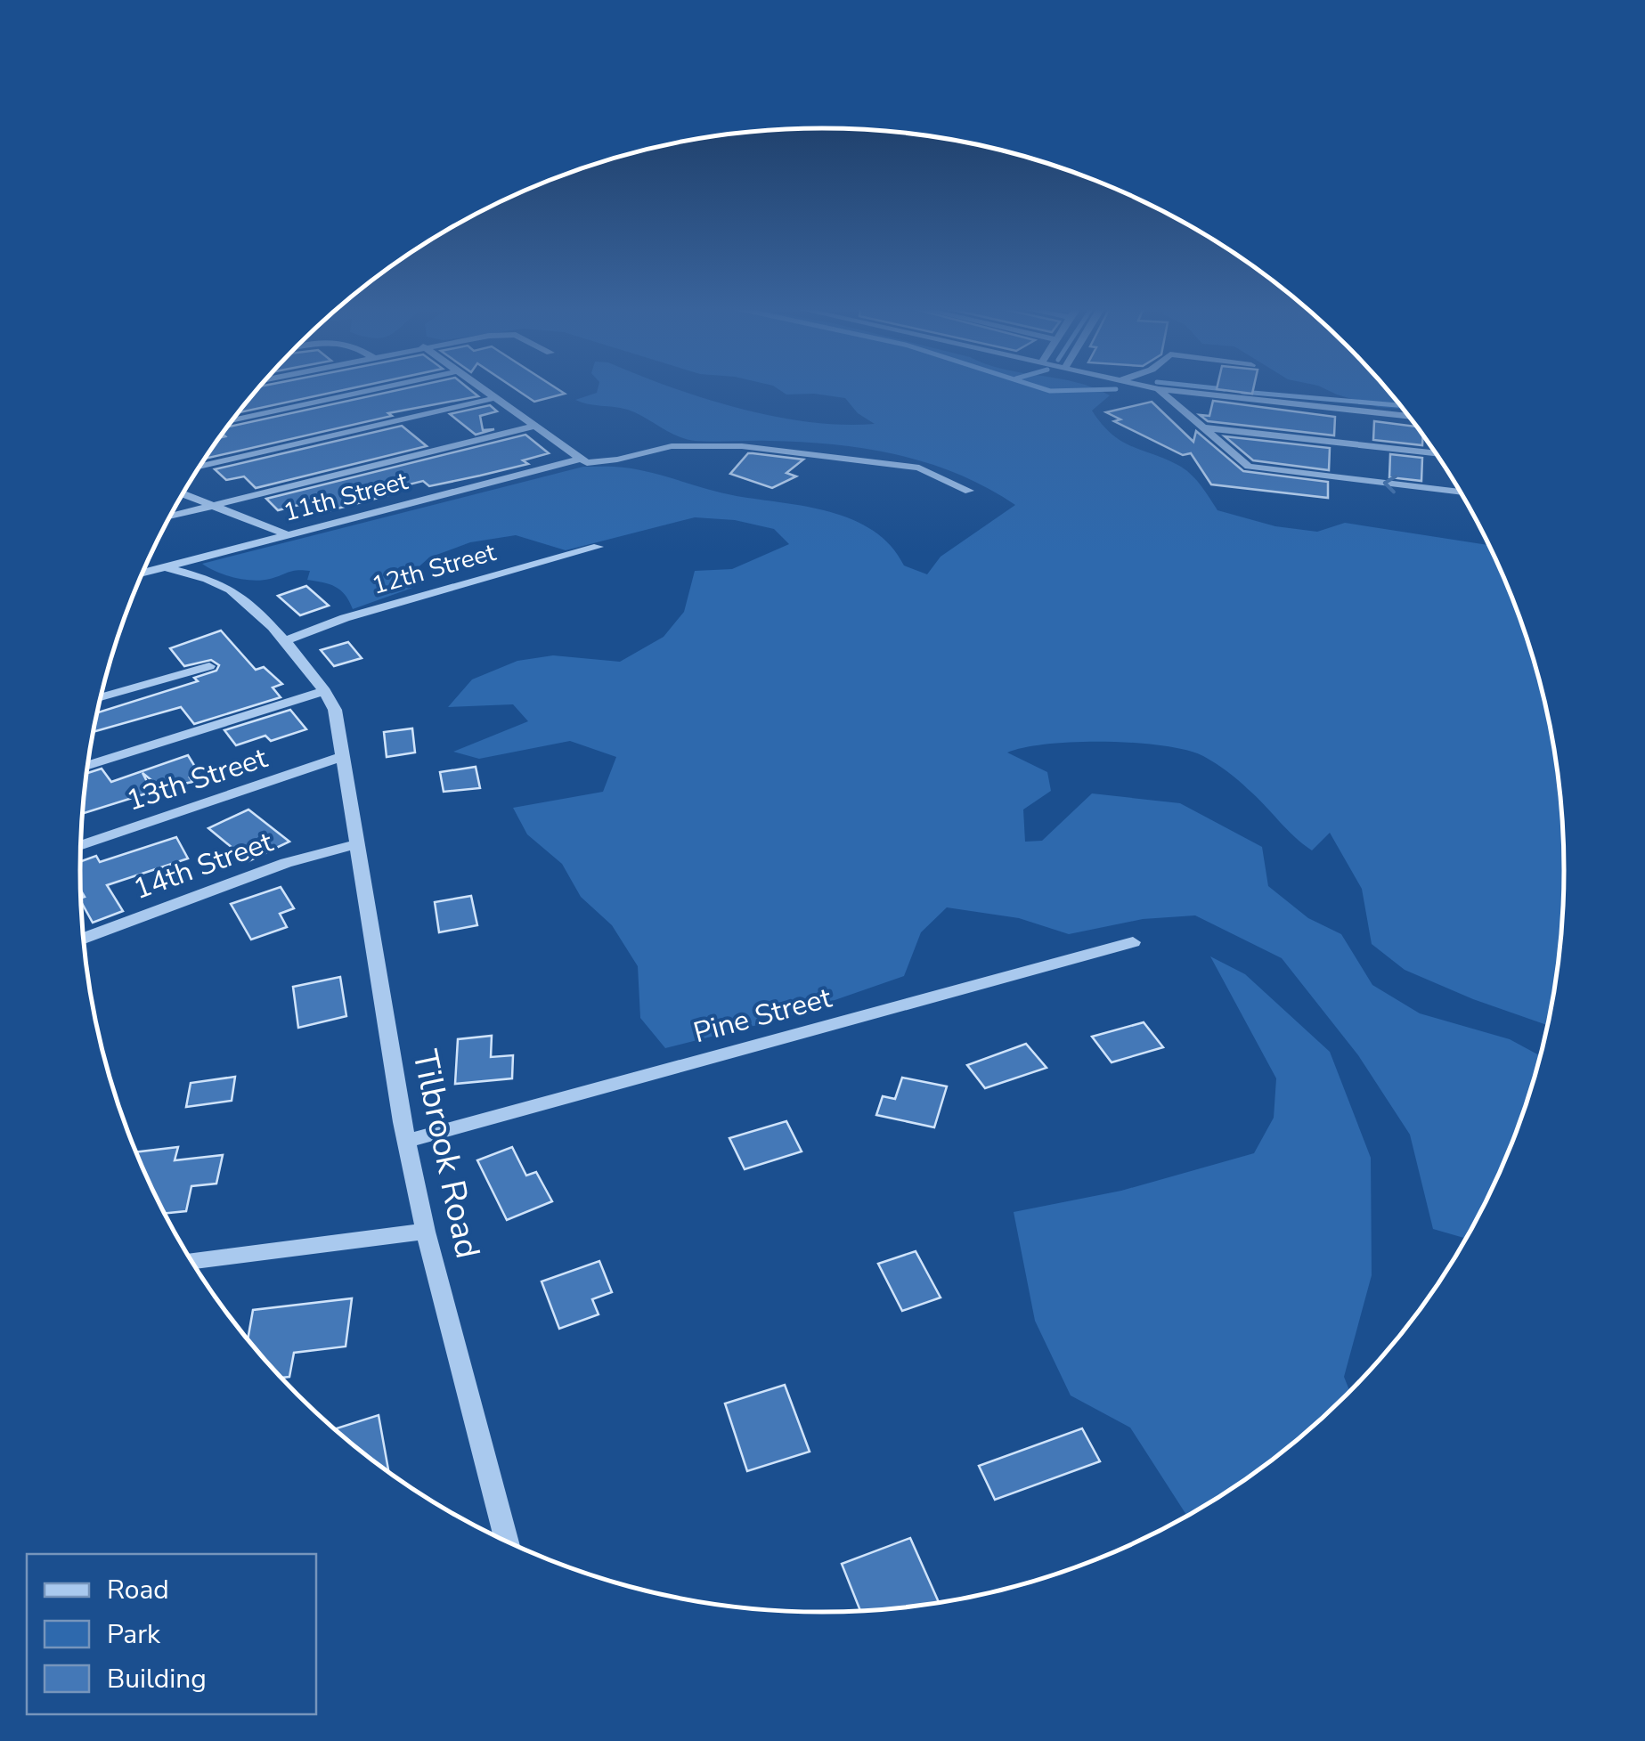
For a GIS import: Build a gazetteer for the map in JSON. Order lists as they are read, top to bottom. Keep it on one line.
{"streets":{"street":["11th Street","12th Street","13th Street","14th Street","Pine Street","Tilbrook Road"]},"crossings":[["13th Street","Tilbrook Road"],["14th Street","Tilbrook Road"],["Pine Street","Tilbrook Road"]],"legend":["Road","Park","Building"]}
